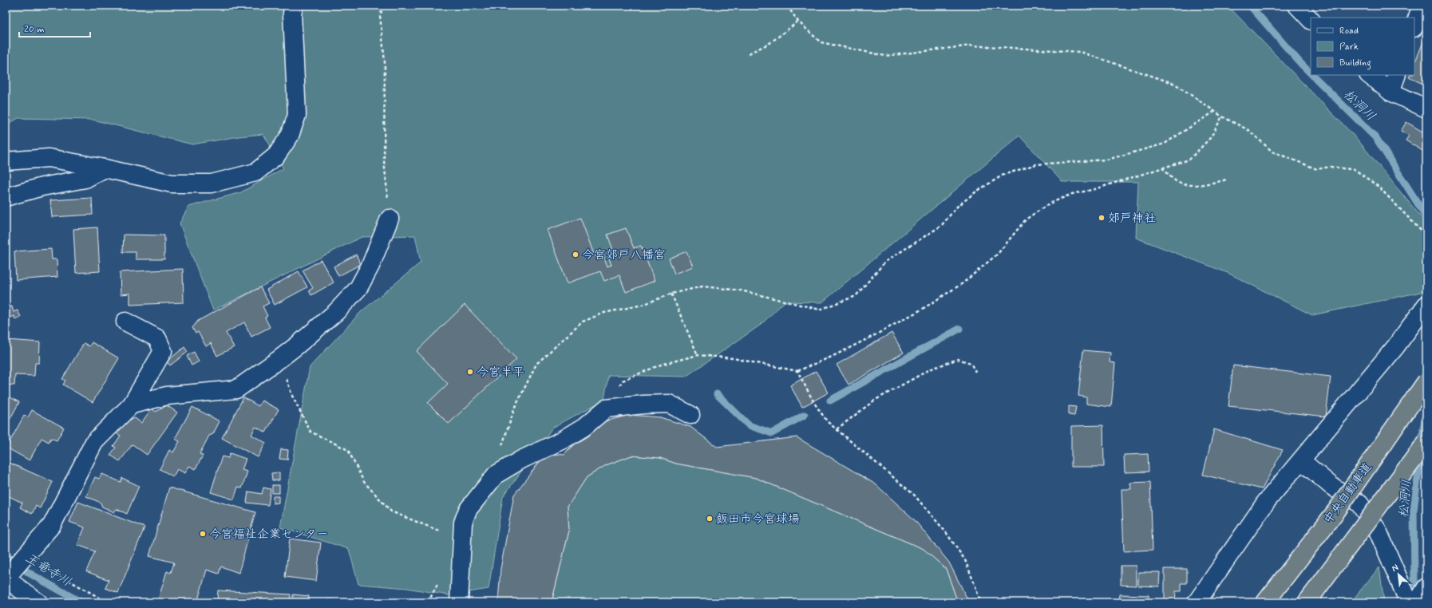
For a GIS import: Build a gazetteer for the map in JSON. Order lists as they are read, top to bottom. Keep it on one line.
{"streets":{"highway":["中央自動車道"]},"water":["松洞川","王竜寺川"],"places":["郊戸神社","今宮郊戸八幡宮","今宮半平","飯田市今宮球場","今宮福祉企業センター"],"legend":["Road","Park","Building"],"scale_bar":"20 m","north":"top left"}
